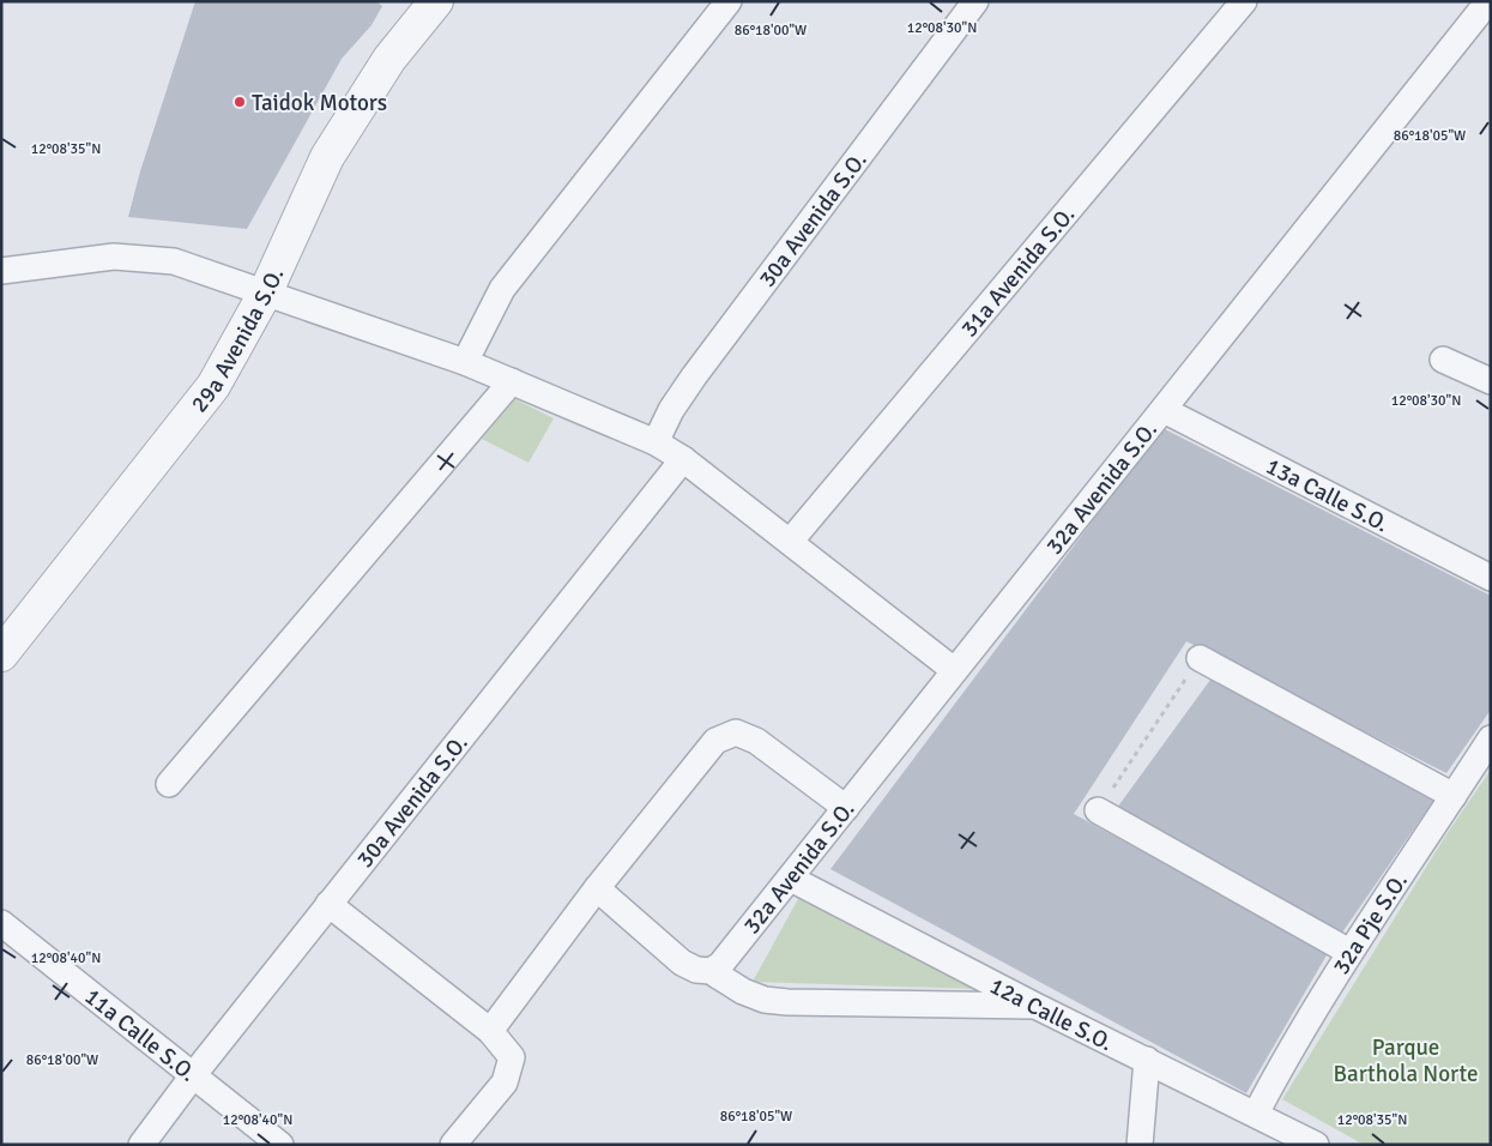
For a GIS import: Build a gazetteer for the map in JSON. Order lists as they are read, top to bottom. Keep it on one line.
{"streets":{"street":["30a Avenida S.O.","31a Avenida S.O.","29a Avenida S.O.","32a Avenida S.O.","13a Calle S.O.","32a Pje S.O.","12a Calle S.O.","11a Calle S.O."]},"crossings":[["30a Avenida S.O.","11a Calle S.O."],["32a Avenida S.O.","13a Calle S.O."],["32a Avenida S.O.","12a Calle S.O."],["32a Pje S.O.","12a Calle S.O."]],"parks":["Parque Barthola Norte"],"places":["Taidok Motors"],"coordinates":["12°08'30\"N","86°18'00\"W","86°18'05\"W","12°08'35\"N","12°08'40\"N"]}
